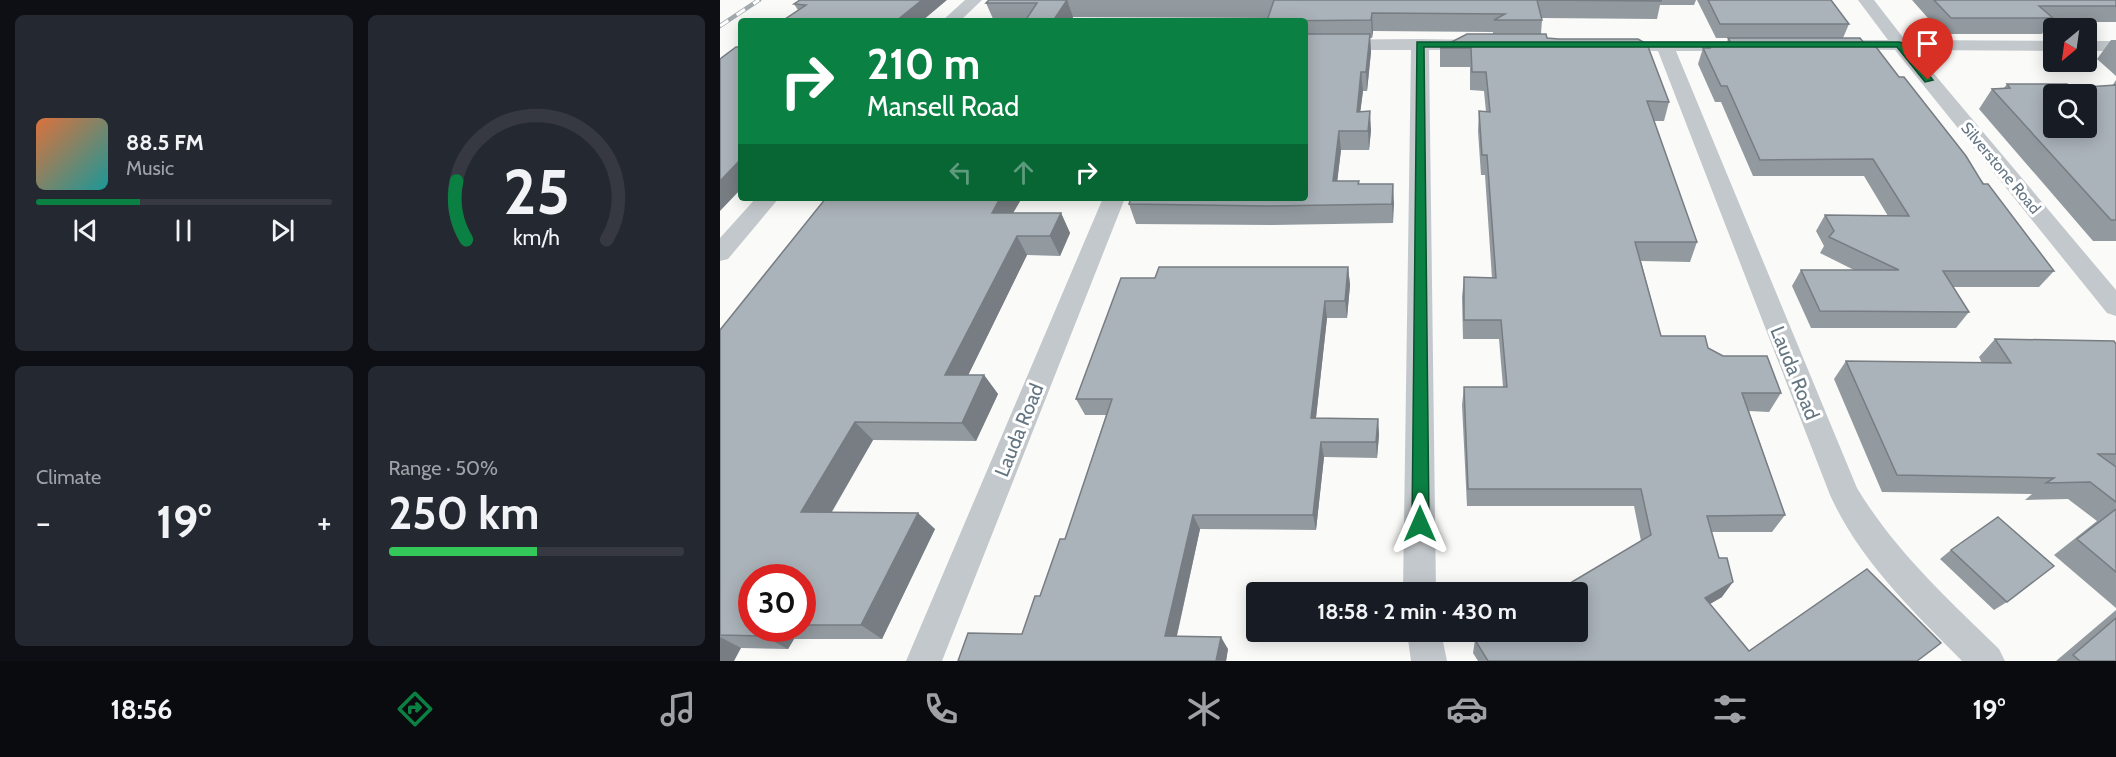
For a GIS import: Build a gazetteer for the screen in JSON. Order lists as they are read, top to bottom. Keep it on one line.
{"streets":{"street":["Silverstone Road","Lauda Road"]},"north":"bottom left","page":{"turn":["210 m","Mansell Road"],"song":["88.5 FM","Music"],"tile":["Climate",["Range · 50%","250 km"]],"heat":["−","19°","+"],"limit":"30","trip":"18:58 · 2 min · 430 m","tabs":["18:56","19°"],"gauge":["25","km/h"]}}
